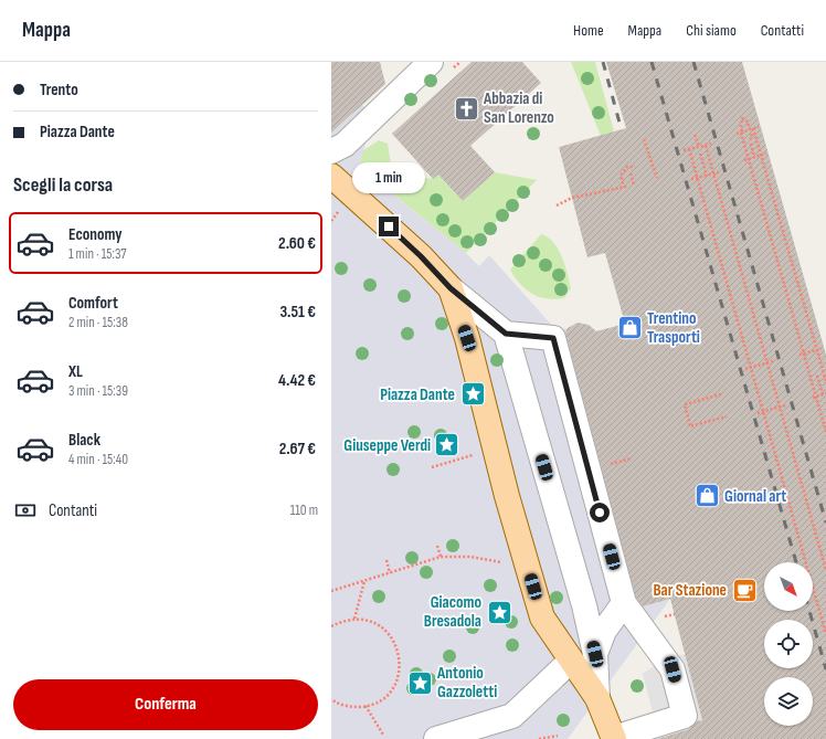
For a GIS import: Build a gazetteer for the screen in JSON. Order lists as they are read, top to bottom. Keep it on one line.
{"places":{"church":["Abbazia di San Lorenzo"],"shop":["Trentino Trasporti","Giornal art"],"place":["Piazza Dante","Giuseppe Verdi","Giacomo Bresadola","Antonio Gazzoletti"],"cafe":["Bar Stazione"]},"north":"bottom right","page":{"header":"Mappa","nav":["Home","Mappa","Chi siamo","Contatti"],"banner":["Trento","Piazza Dante"],"heading":"Scegli la corsa","bubble":"1 min","list":[{"name":"Economy","note":"1 min · 15:37","value":"2.60 €"},{"name":"Comfort","note":"2 min · 15:38","value":"3.51 €"},{"name":"XL","note":"3 min · 15:39","value":"4.42 €"},{"name":"Black","note":"4 min · 15:40","value":"2.67 €"}],"pay":["Contanti","110 m"],"buttons":"Conferma"}}
